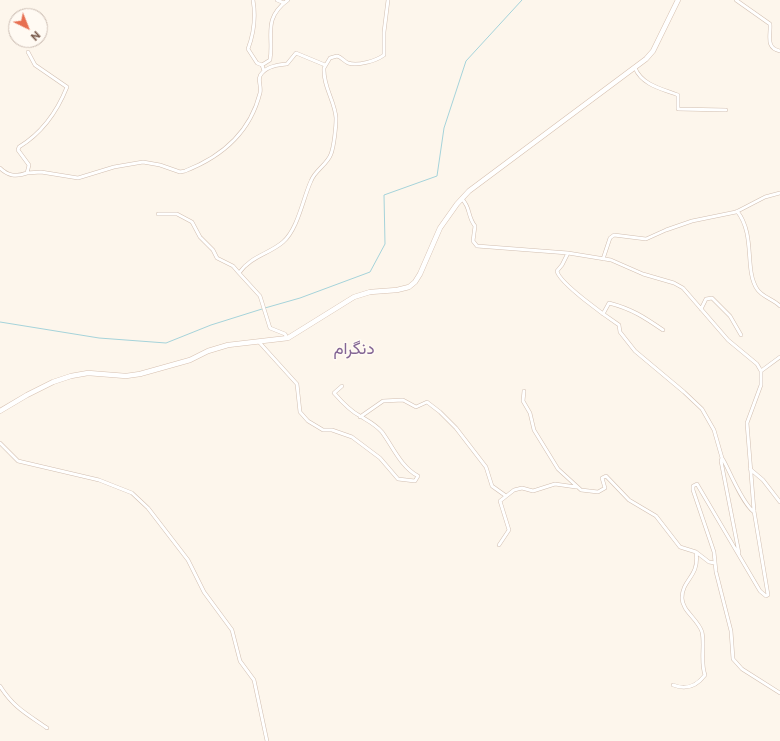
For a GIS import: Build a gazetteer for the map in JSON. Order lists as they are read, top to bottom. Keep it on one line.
{"districts":["دنگرام"],"north":"bottom right"}
